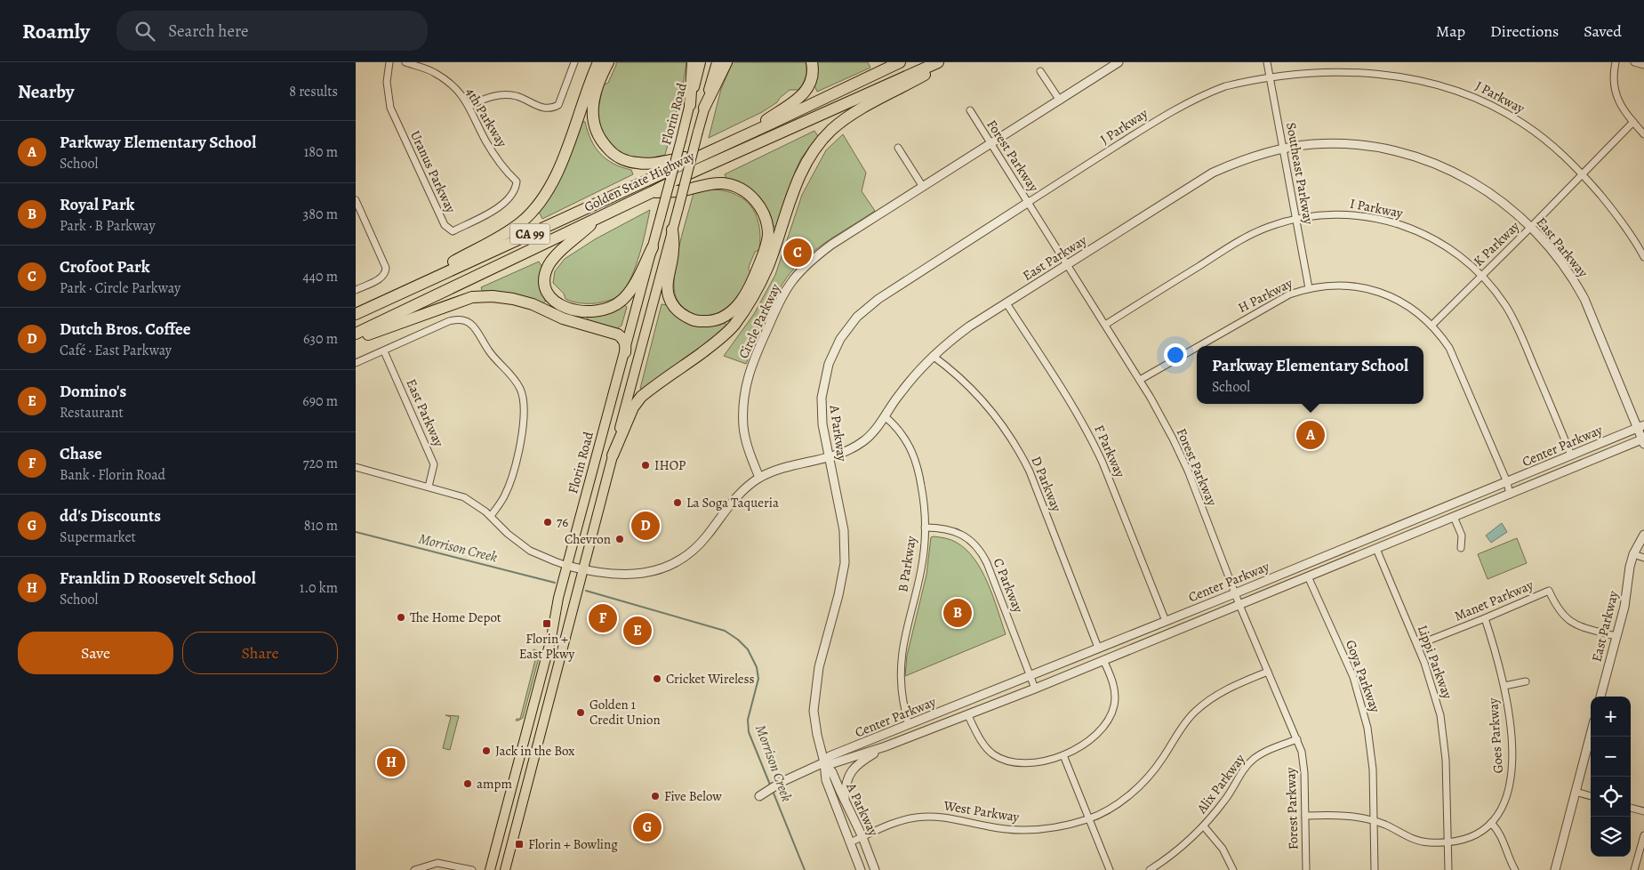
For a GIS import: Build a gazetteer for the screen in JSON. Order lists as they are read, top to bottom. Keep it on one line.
{"streets":{"highway":["Golden State Highway","CA 99"],"main road":["Florin Road"],"street":["J Parkway","4th Parkway","Forest Parkway","Uranus Parkway","Southeast Parkway","I Parkway","K Parkway","East Parkway","H Parkway","Circle Parkway","A Parkway","Center Parkway","F Parkway","D Parkway","B Parkway","C Parkway","Manet Parkway","Lippi Parkway","Goya Parkway","Goes Parkway","Alix Parkway","West Parkway"]},"crossings":[["J Parkway","Forest Parkway"],["J Parkway","Southeast Parkway"],["J Parkway","K Parkway"],["J Parkway","A Parkway"],["Florin Road","East Parkway"],["4th Parkway","Uranus Parkway"],["Forest Parkway","I Parkway"],["Forest Parkway","East Parkway"],["Forest Parkway","H Parkway"],["Forest Parkway","Circle Parkway"],["Forest Parkway","A Parkway"],["Forest Parkway","Center Parkway"],["Forest Parkway","Goes Parkway"],["Forest Parkway","Alix Parkway"],["Forest Parkway","West Parkway"],["Southeast Parkway","I Parkway"],["Southeast Parkway","East Parkway"],["Southeast Parkway","H Parkway"],["I Parkway","K Parkway"],["I Parkway","Center Parkway"],["K Parkway","East Parkway"],["K Parkway","H Parkway"],["East Parkway","Circle Parkway"],["East Parkway","A Parkway"],["East Parkway","Center Parkway"],["East Parkway","F Parkway"],["East Parkway","D Parkway"],["East Parkway","B Parkway"],["East Parkway","Manet Parkway"],["H Parkway","Center Parkway"],["A Parkway","Center Parkway"],["A Parkway","West Parkway"],["Center Parkway","F Parkway"],["Center Parkway","D Parkway"],["Center Parkway","B Parkway"],["Center Parkway","C Parkway"],["Center Parkway","Lippi Parkway"],["Center Parkway","Goya Parkway"],["B Parkway","C Parkway"],["Manet Parkway","Lippi Parkway"],["Manet Parkway","Goes Parkway"],["Lippi Parkway","Goes Parkway"],["Goya Parkway","Goes Parkway"]],"water":["Morrison Creek"],"places":{"other":["IHOP","La Soga Taqueria","76","Chevron","The Home Depot","Cricket Wireless","Golden 1 Credit Union","Jack in the Box","ampm","Five Below"],"transit":["Florin + East Pkwy","Florin + Bowling"]},"page":{"header":"Roamly","search":"Search here","nav":["Map","Directions","Saved"],"heading":["Nearby","8 results"],"list":[{"mark":"A","name":"Parkway Elementary School","note":"School","value":"180 m"},{"mark":"B","name":"Royal Park","note":"Park · B Parkway","value":"380 m"},{"mark":"C","name":"Crofoot Park","note":"Park · Circle Parkway","value":"440 m"},{"mark":"D","name":"Dutch Bros. Coffee","note":"Café · East Parkway","value":"630 m"},{"mark":"E","name":"Domino's","note":"Restaurant","value":"690 m"},{"mark":"F","name":"Chase","note":"Bank · Florin Road","value":"720 m"},{"mark":"G","name":"dd's Discounts","note":"Supermarket","value":"810 m"},{"mark":"H","name":"Franklin D Roosevelt School","note":"School","value":"1.0 km"}],"pins":["C","A","D","B","F","E","H","G"],"popup":["Parkway Elementary School","School"],"buttons":["Save","Share"],"map_buttons":["+","−"]}}
